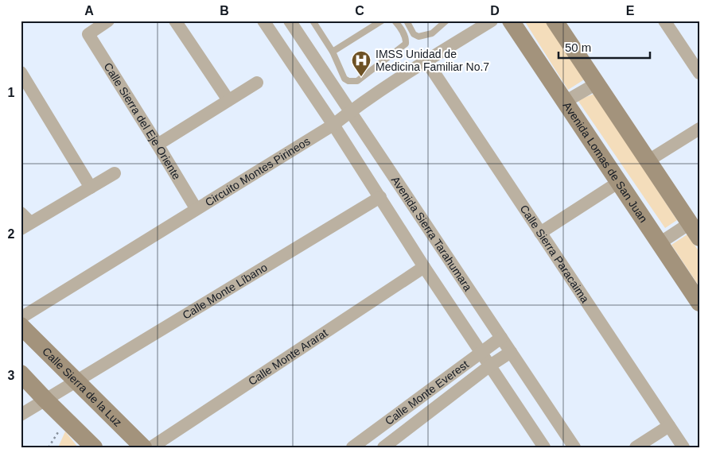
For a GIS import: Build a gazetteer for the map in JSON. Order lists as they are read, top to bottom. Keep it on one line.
{"streets":{"street":["Calle Sierra del Eje Oriente","Avenida Lomas de San Juan","Circuito Montes Pirineos","Avenida Sierra Tarahumara","Calle Sierra Paracaima","Calle Monte Líbano","Calle Monte Ararat","Calle Sierra de la Luz","Calle Monte Everest"]},"crossings":[["Calle Sierra del Eje Oriente","Circuito Montes Pirineos"],["Circuito Montes Pirineos","Avenida Sierra Tarahumara"],["Circuito Montes Pirineos","Calle Sierra Paracaima"],["Avenida Sierra Tarahumara","Calle Monte Líbano"],["Avenida Sierra Tarahumara","Calle Monte Ararat"],["Avenida Sierra Tarahumara","Calle Monte Everest"],["Calle Monte Líbano","Calle Sierra de la Luz"]],"places":{"hospital":["IMSS Unidad de Medicina Familiar No.7"]},"scale_bar":"50 m","grid":{"columns":["A","B","C","D","E"],"rows":["1","2","3"]}}
